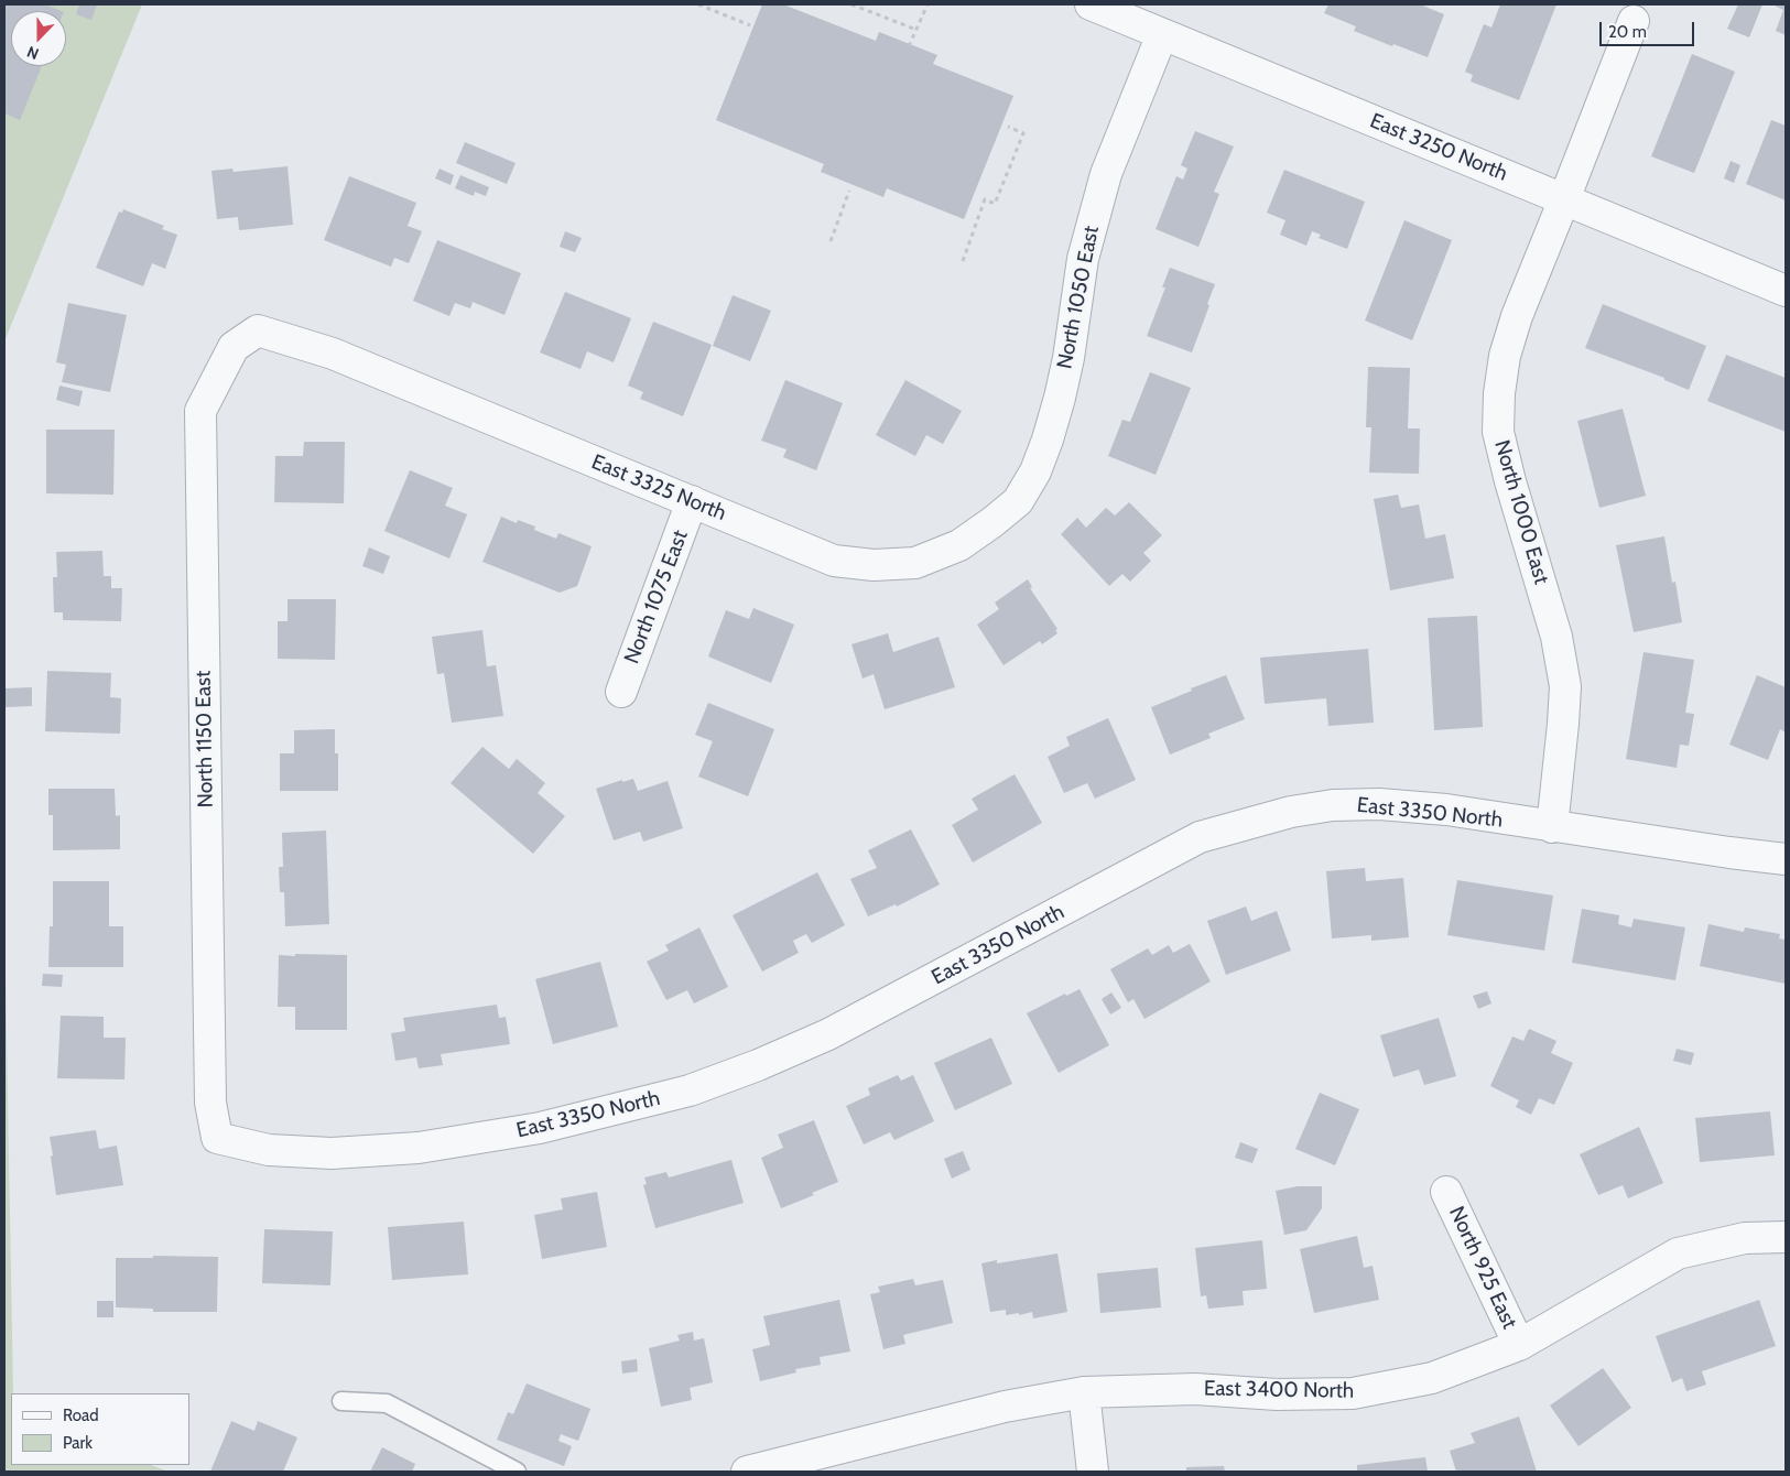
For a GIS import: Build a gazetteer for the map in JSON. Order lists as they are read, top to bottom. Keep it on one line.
{"streets":{"street":["East 3250 North","North 1050 East","East 3325 North","North 1000 East","North 1075 East","North 1150 East","East 3350 North","North 925 East","East 3400 North"]},"crossings":[["East 3250 North","North 1050 East"],["East 3250 North","North 1000 East"],["North 1050 East","East 3325 North"],["East 3325 North","North 1075 East"],["East 3325 North","North 1150 East"],["North 1000 East","East 3350 North"],["North 1150 East","East 3350 North"],["North 925 East","East 3400 North"]],"legend":["Road","Park"],"scale_bar":"20 m","north":"bottom"}
